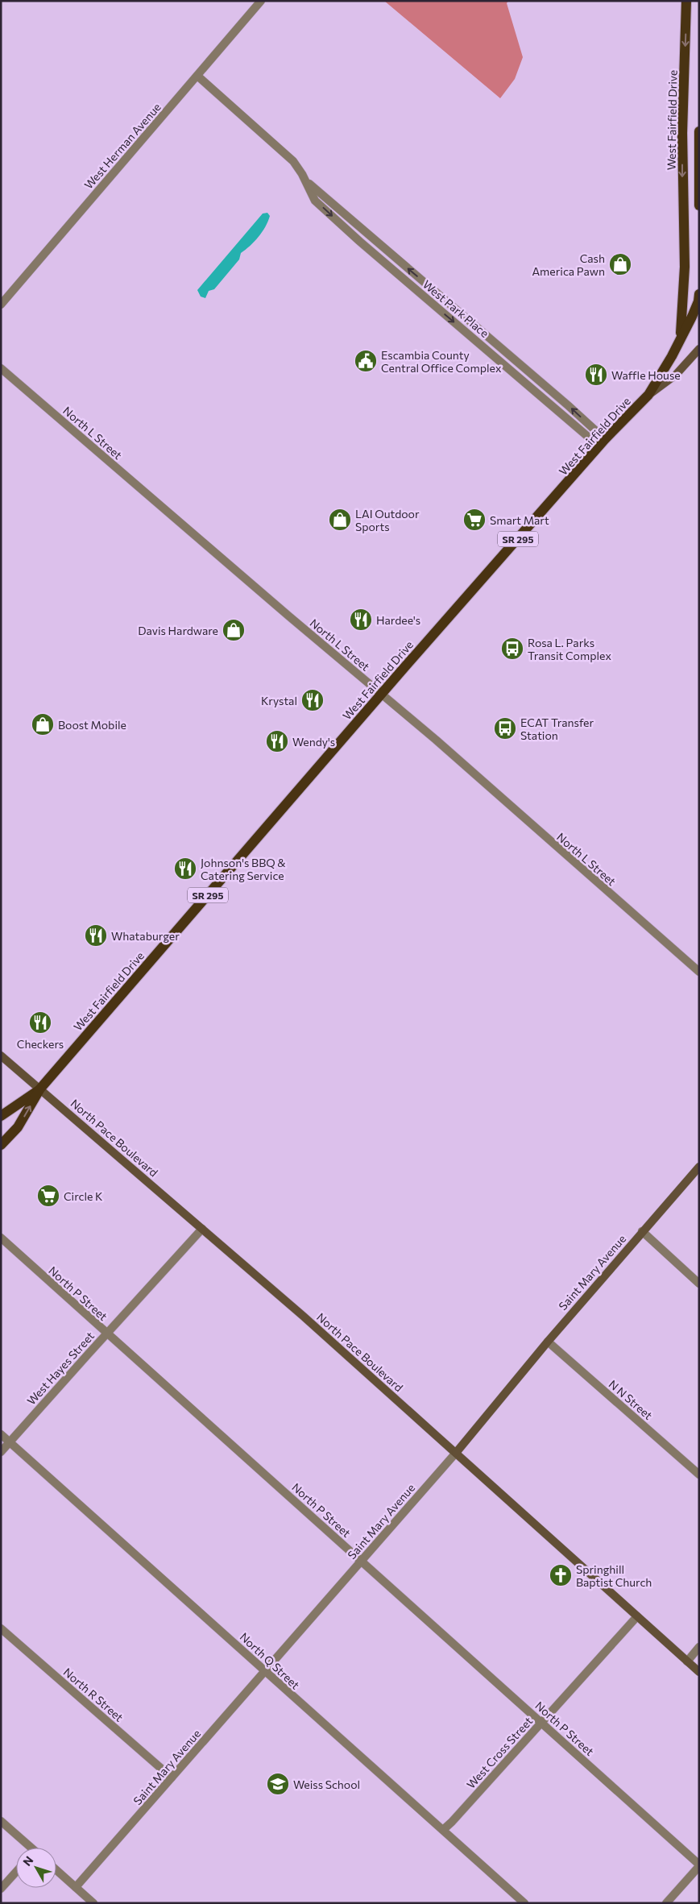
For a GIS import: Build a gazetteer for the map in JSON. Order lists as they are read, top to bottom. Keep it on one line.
{"streets":{"main road":["West Fairfield Drive","SR 295","North Pace Boulevard","Saint Mary Avenue"],"street":["West Herman Avenue","West Park Place","North L Street","North P Street","West Hayes Street","N N Street","North Q Street","North R Street","West Cross Street"]},"crossings":[["West Fairfield Drive","West Park Place"],["West Fairfield Drive","North L Street"],["West Fairfield Drive","SR 295"],["West Fairfield Drive","North Pace Boulevard"],["West Herman Avenue","West Park Place"],["North Pace Boulevard","Saint Mary Avenue"],["North Pace Boulevard","West Hayes Street"],["North Pace Boulevard","West Cross Street"],["Saint Mary Avenue","North P Street"],["Saint Mary Avenue","N N Street"],["Saint Mary Avenue","North Q Street"],["Saint Mary Avenue","North R Street"],["North P Street","West Hayes Street"],["North P Street","West Cross Street"],["West Hayes Street","North Q Street"],["North Q Street","West Cross Street"]],"places":{"shop":["Cash America Pawn","LAI Outdoor Sports","Davis Hardware","Boost Mobile"],"public building":["Escambia County Central Office Complex"],"restaurant":["Waffle House","Hardee's","Krystal","Wendy's","Johnson's BBQ & Catering Service","Whataburger","Checkers"],"supermarket":["Smart Mart","Circle K"],"bus stop":["Rosa L. Parks Transit Complex","ECAT Transfer Station"],"church":["Springhill Baptist Church"],"school or university":["Weiss School"]},"north":"top left"}
